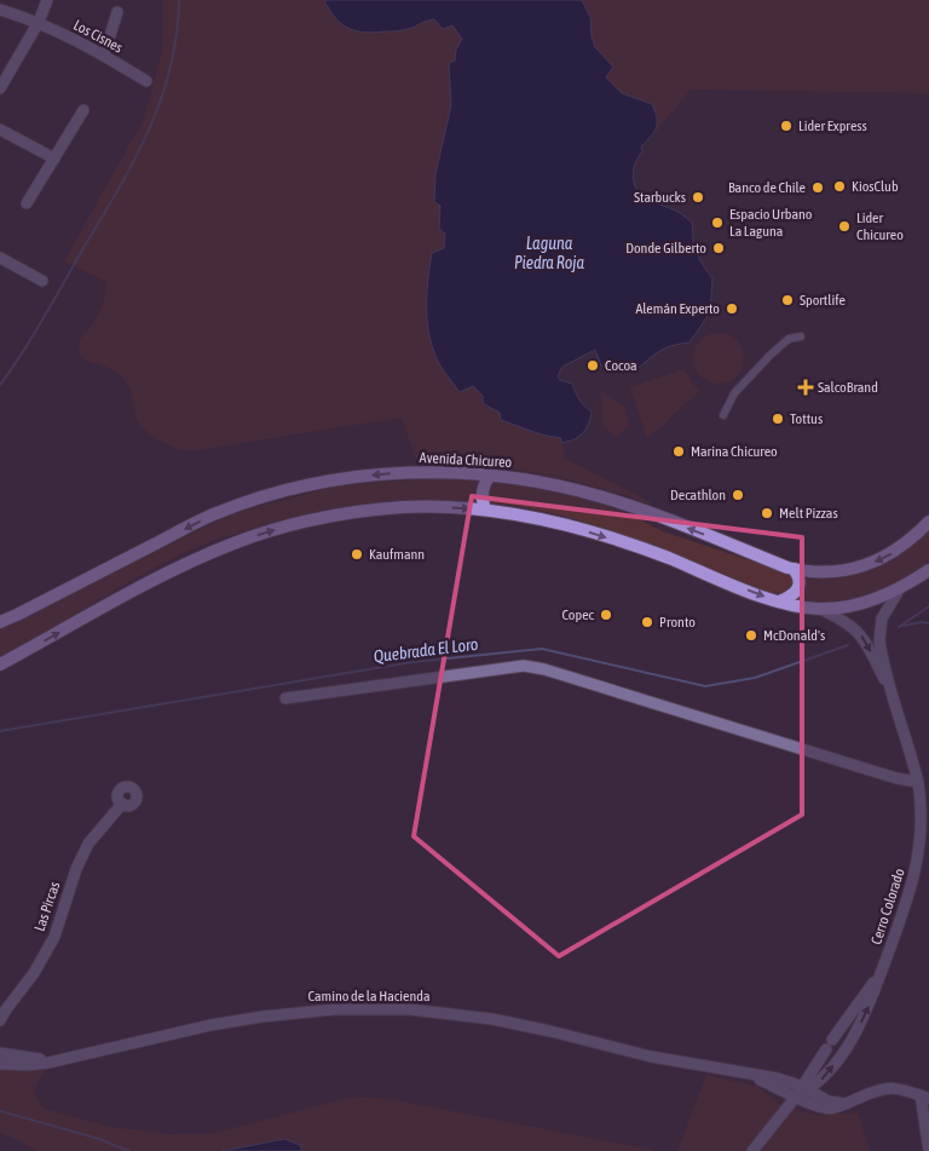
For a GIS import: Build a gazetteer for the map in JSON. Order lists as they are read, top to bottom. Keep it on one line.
{"streets":{"main road":["Avenida Chicureo"],"street":["Los Cisnes","Las Pircas","Cerro Colorado","Camino de la Hacienda"]},"crossings":[["Cerro Colorado","Camino de la Hacienda"]],"water":["Laguna Piedra Roja","Quebrada El Loro"],"places":{"other":["Lider Express","KiosClub","Banco de Chile","Starbucks","Espacio Urbano La Laguna","Lider Chicureo","Donde Gilberto","Sportlife","Alemán Experto","Cocoa","Tottus","Marina Chicureo","Decathlon","Melt Pizzas","Kaufmann","Copec","Pronto","McDonald's"],"health":["SalcoBrand"]}}
